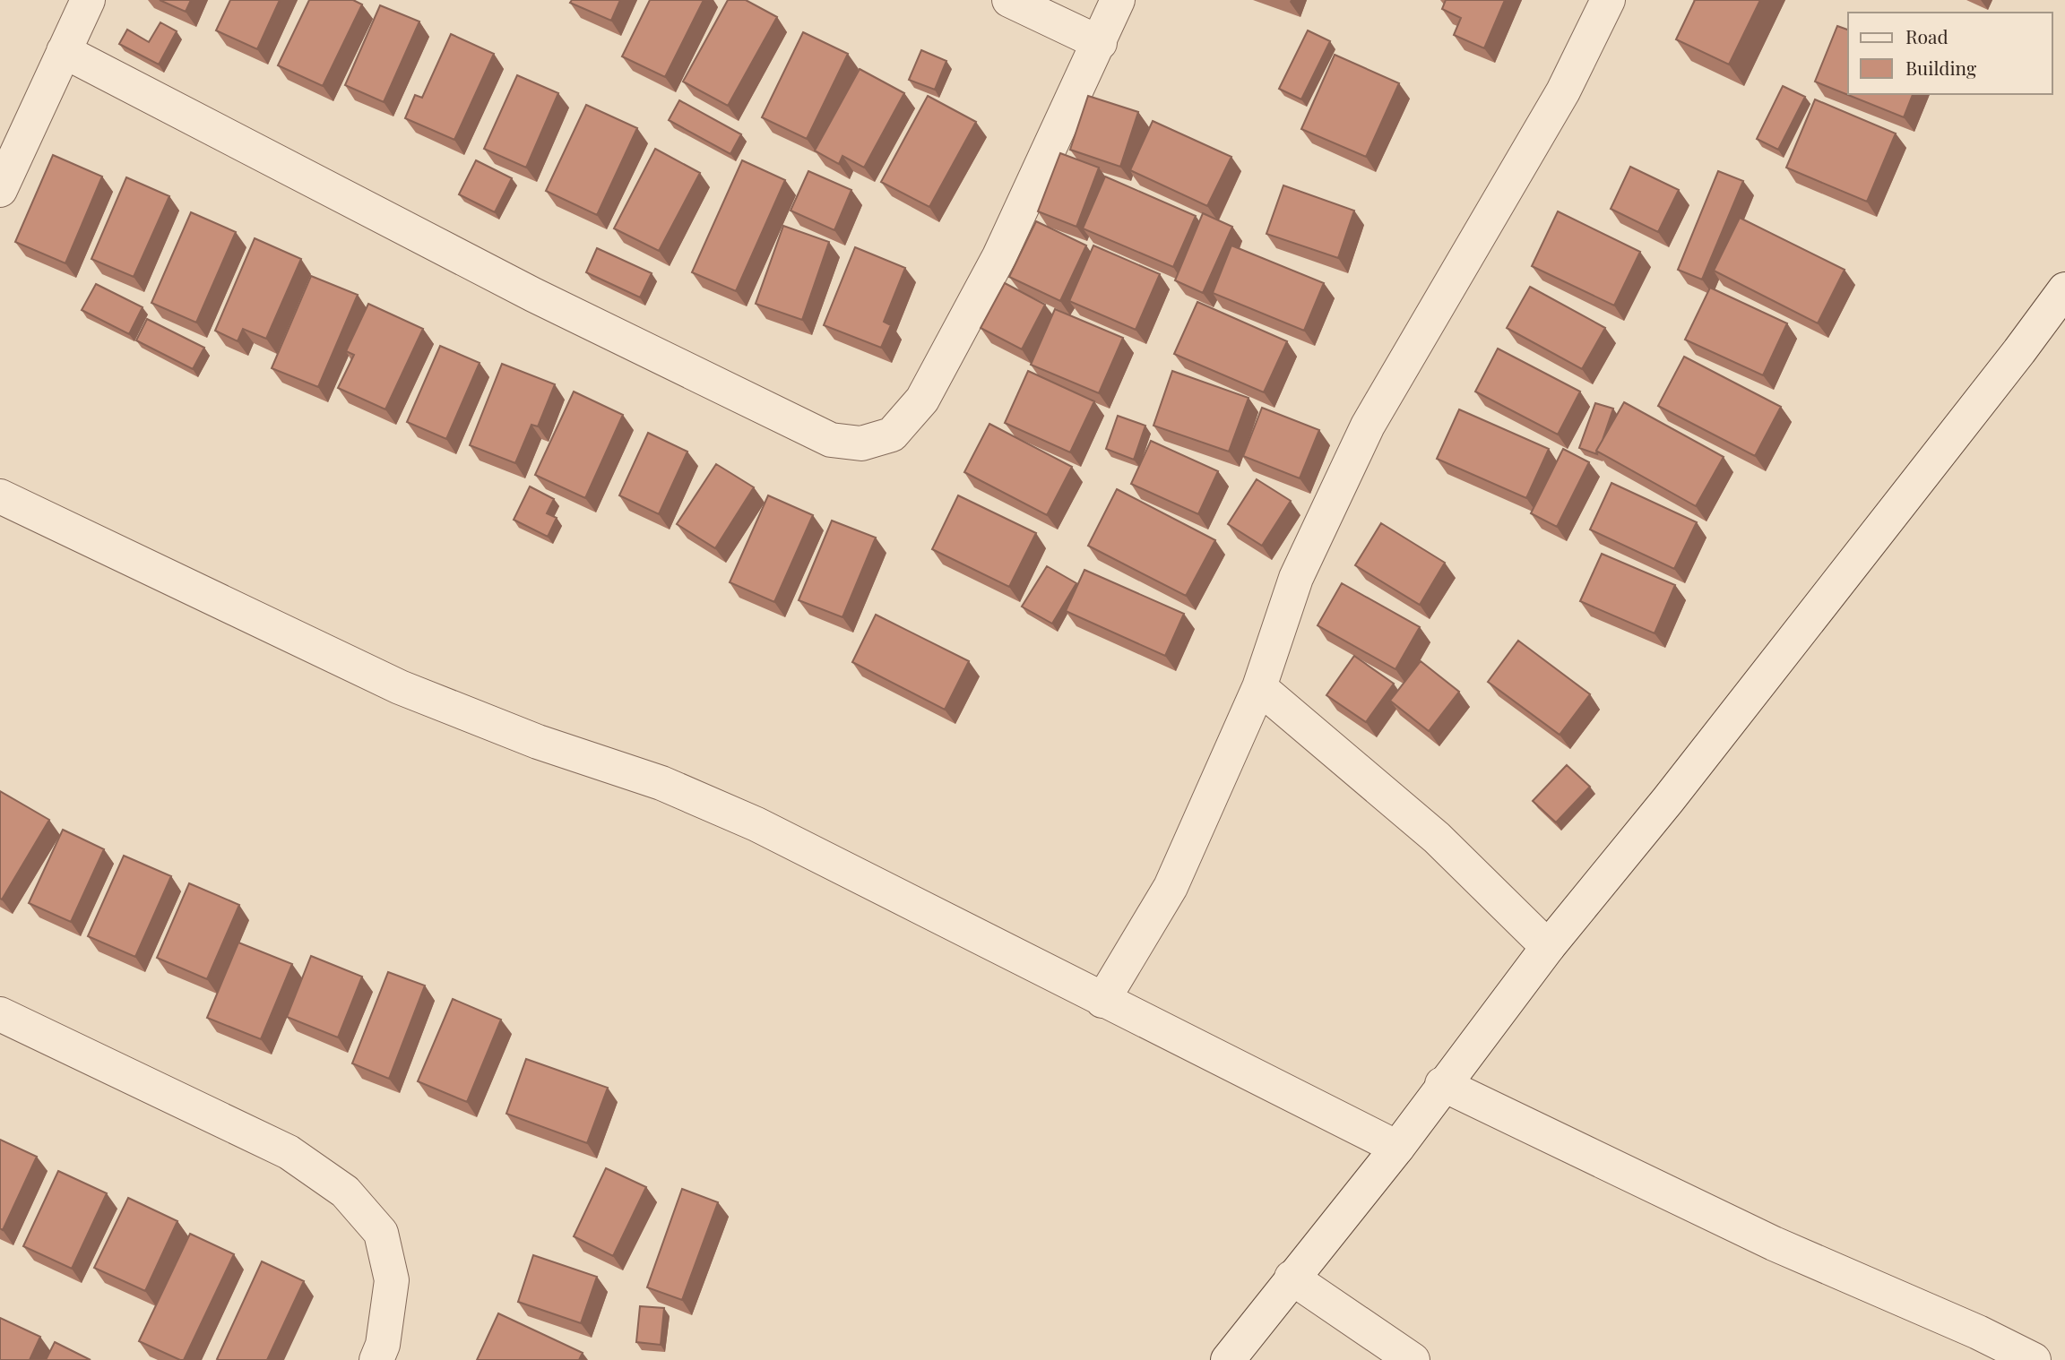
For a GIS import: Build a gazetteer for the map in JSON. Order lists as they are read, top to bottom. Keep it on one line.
{"legend":["Road","Building"]}
